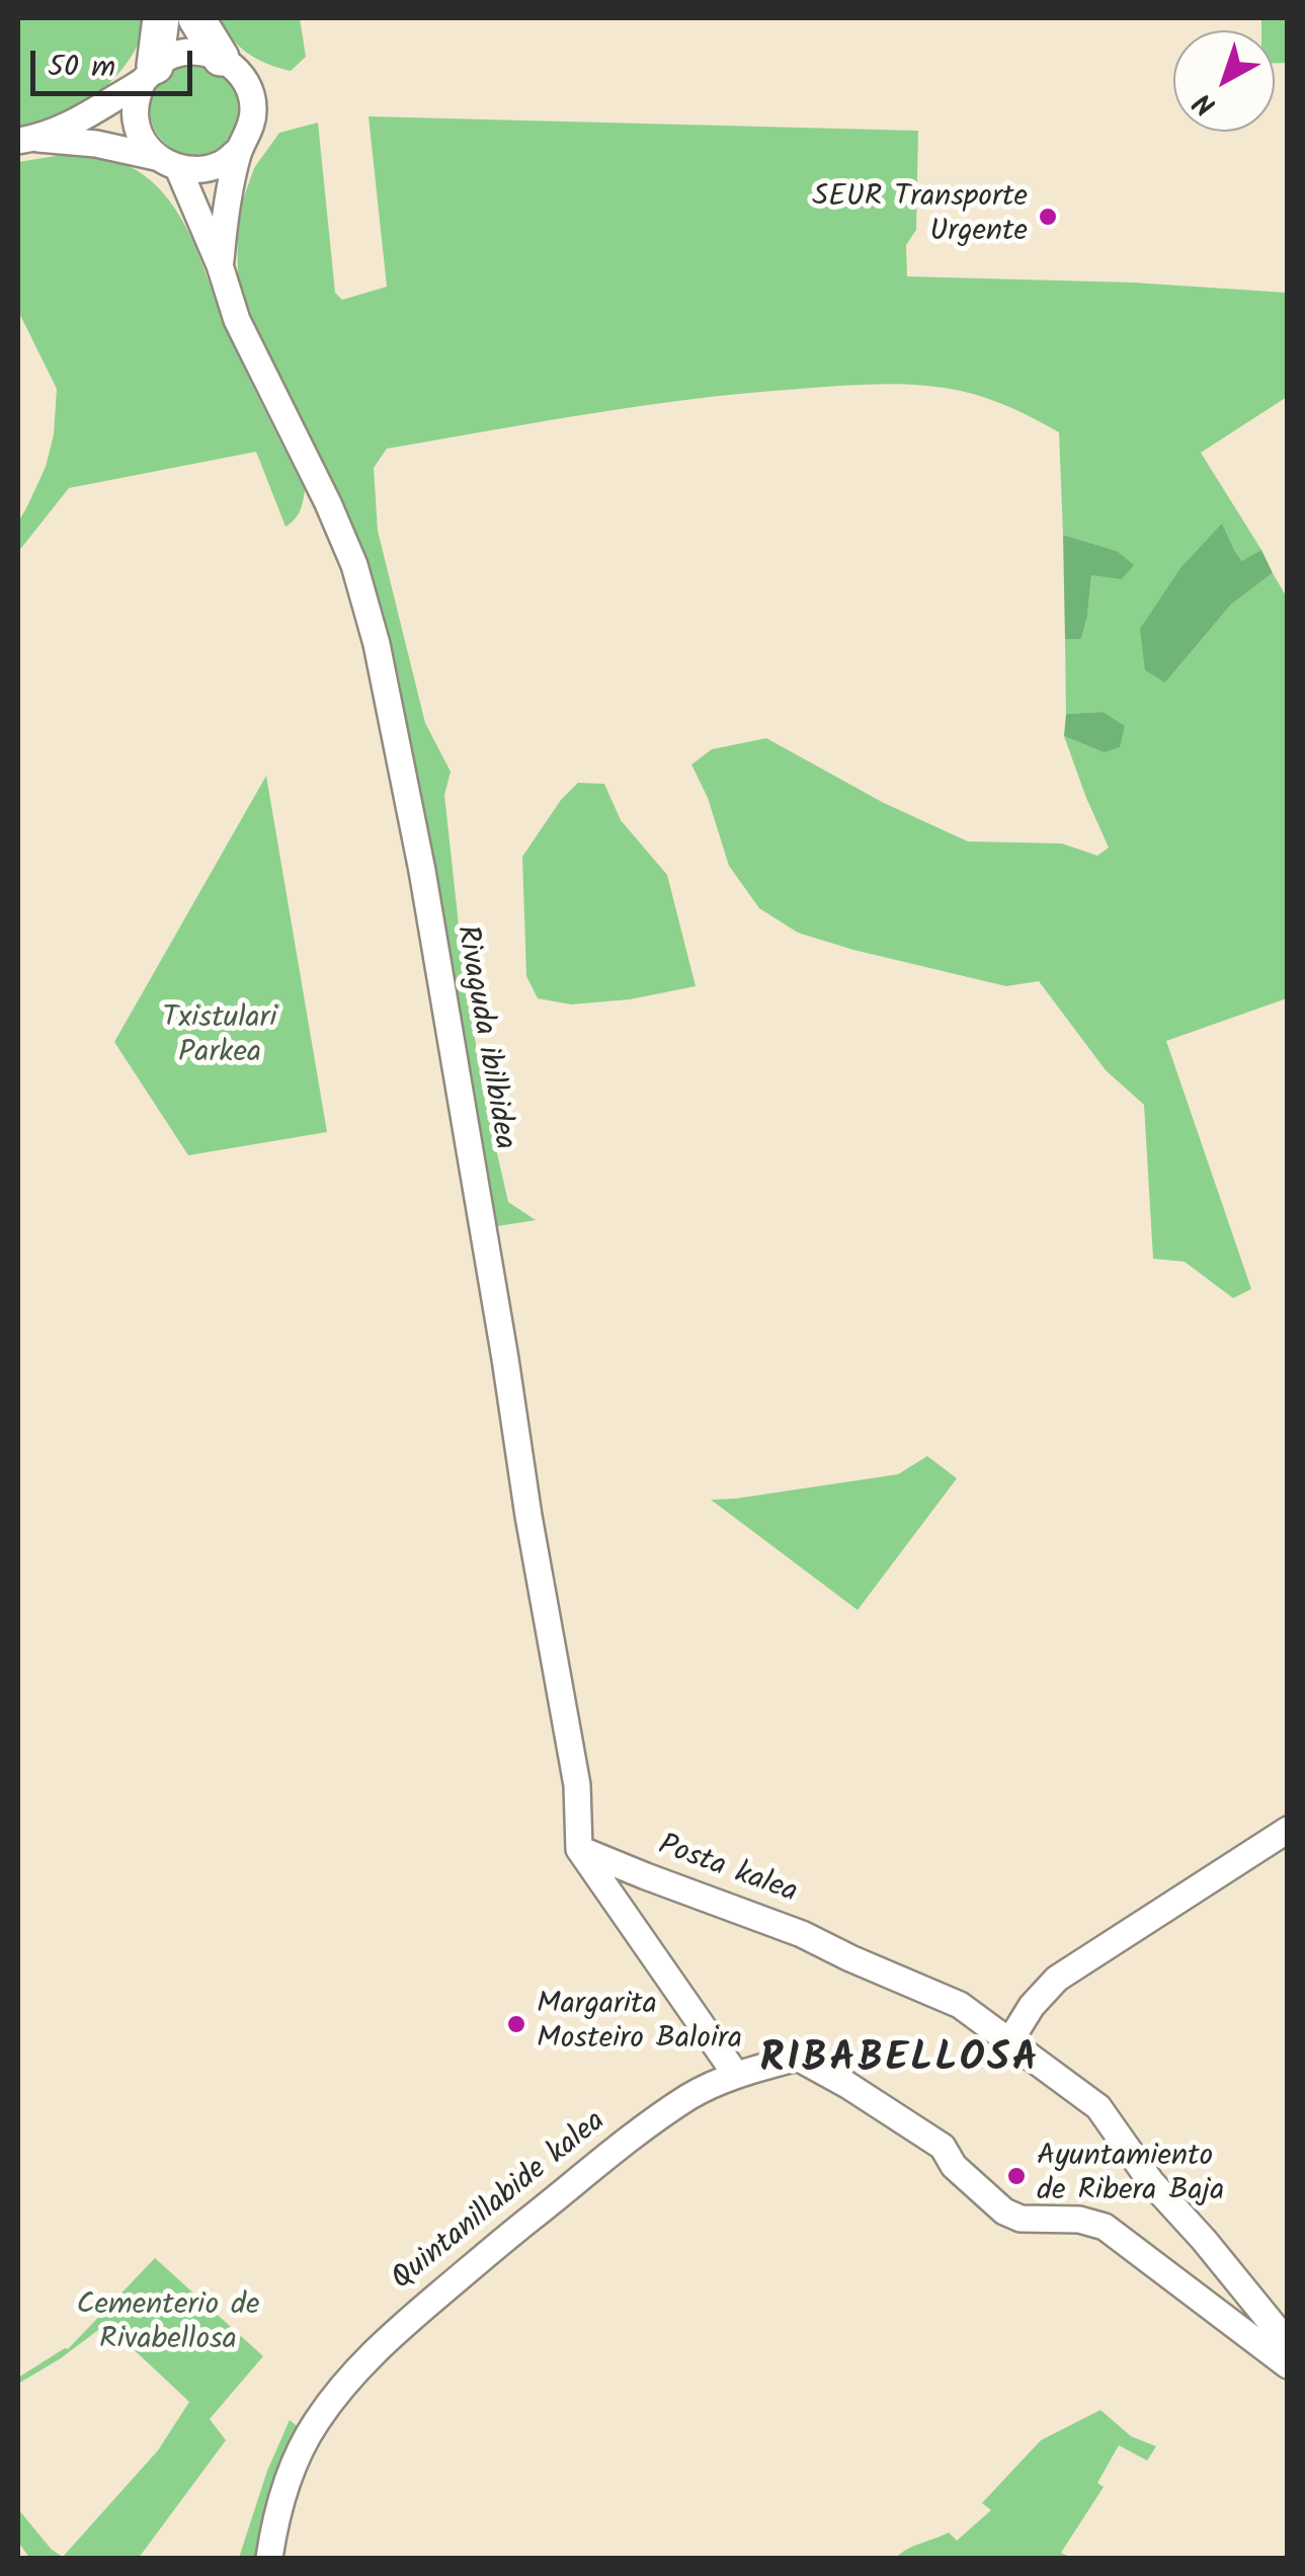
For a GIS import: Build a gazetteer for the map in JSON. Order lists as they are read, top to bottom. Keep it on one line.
{"streets":{"street":["Rivaguda ibilbidea","Posta kalea","Quintanillabide kalea"]},"crossings":[["Rivaguda ibilbidea","Posta kalea"]],"districts":["RIBABELLOSA"],"parks":["Txistulari Parkea","Cementerio de Rivabellosa"],"places":["SEUR Transporte Urgente","Margarita Mosteiro Baloira","Ayuntamiento de Ribera Baja"],"scale_bar":"50 m","north":"bottom left"}
